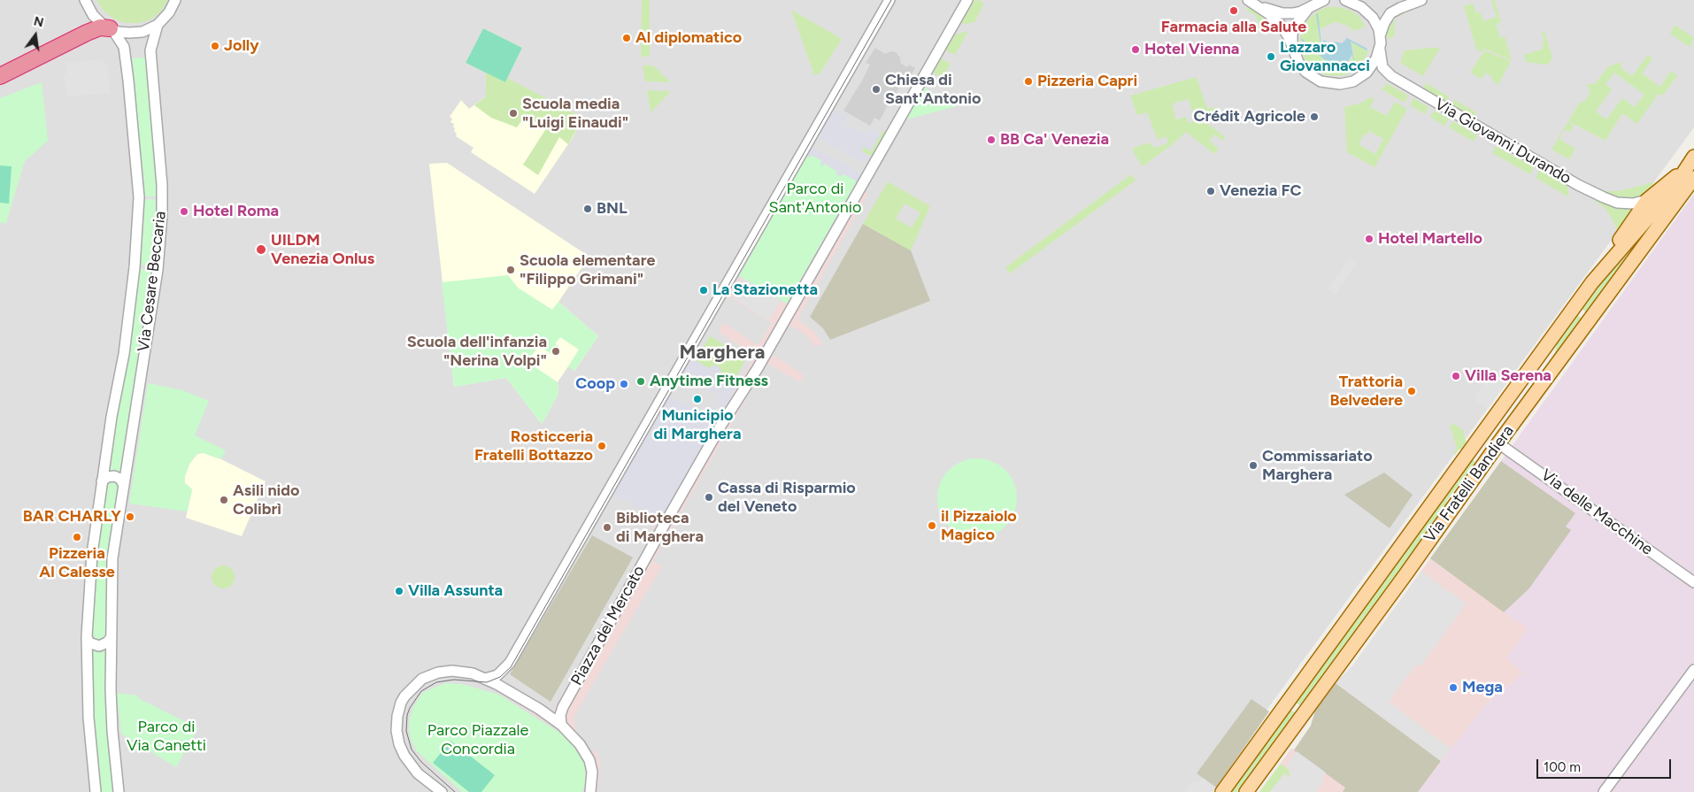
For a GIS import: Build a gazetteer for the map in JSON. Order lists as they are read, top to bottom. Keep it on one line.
{"streets":{"main road":["Via Fratelli Bandiera"],"street":["Via Giovanni Durando","Via Cesare Beccaria","Via delle Macchine","Piazza del Mercato"]},"crossings":[["Via Giovanni Durando","Via Fratelli Bandiera"],["Via Fratelli Bandiera","Via delle Macchine"]],"districts":["Marghera"],"parks":["Parco di Sant'Antonio","Parco di Via Canetti","Parco Piazzale Concordia"],"places":["Farmacia alla Salute","Al diplomatico","Jolly","Hotel Vienna","Lazzaro Giovannacci","Pizzeria Capri","Chiesa di Sant'Antonio","Scuola media \"Luigi Einaudi\"","Crédit Agricole","BB Ca' Venezia","Venezia FC","BNL","Hotel Roma","Hotel Martello","UILDM Venezia Onlus","Scuola elementare \"Filippo Grimani\"","La Stazionetta","Scuola dell'infanzia \"Nerina Volpi\"","Villa Serena","Anytime Fitness","Coop","Trattoria Belvedere","Municipio di Marghera","Rosticceria Fratelli Bottazzo","Commissariato Marghera","Cassa di Risparmio del Veneto","Asili nido Colibrì","BAR CHARLY","il Pizzaiolo Magico","Biblioteca di Marghera","Pizzeria Al Calesse","Villa Assunta","Mega"],"scale_bar":"100 m","north":"top"}
